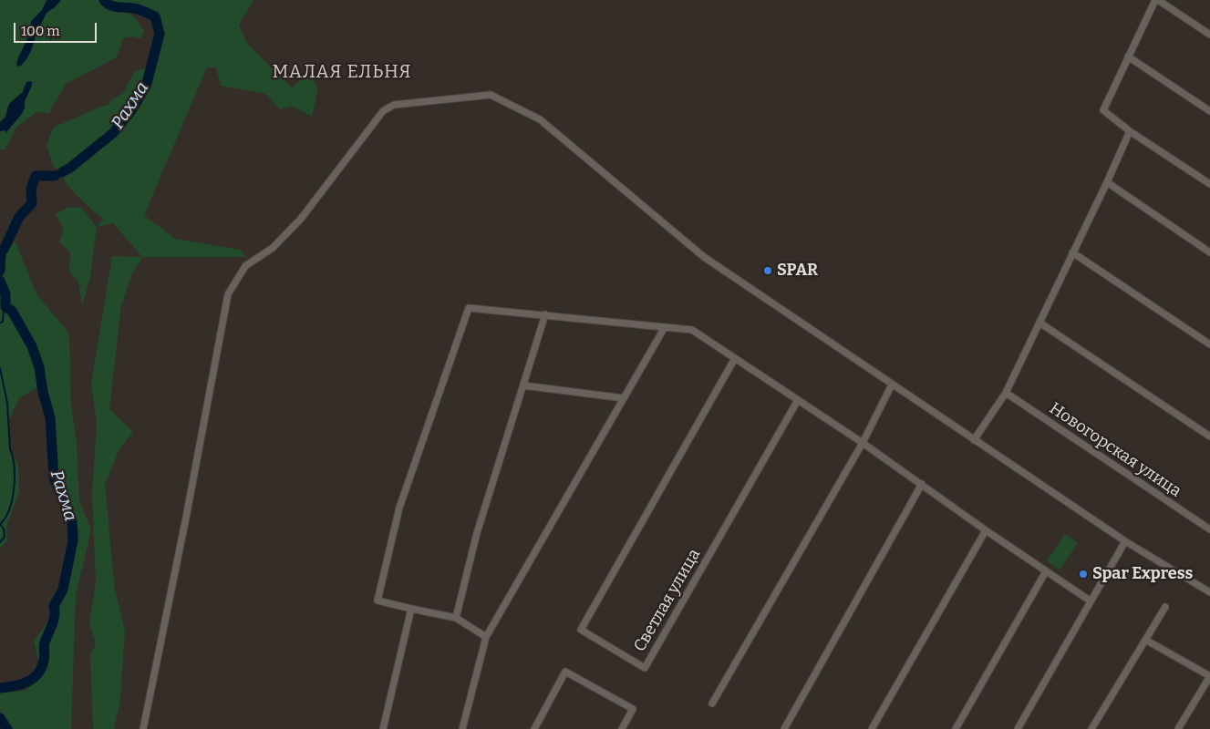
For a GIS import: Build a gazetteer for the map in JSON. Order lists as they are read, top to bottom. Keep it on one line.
{"streets":{"street":["Новогорская улица","Светлая улица"]},"districts":["МАЛАЯ ЕЛЬНЯ"],"water":["Рахма"],"places":["SPAR","Spar Express"],"scale_bar":"100 m"}
